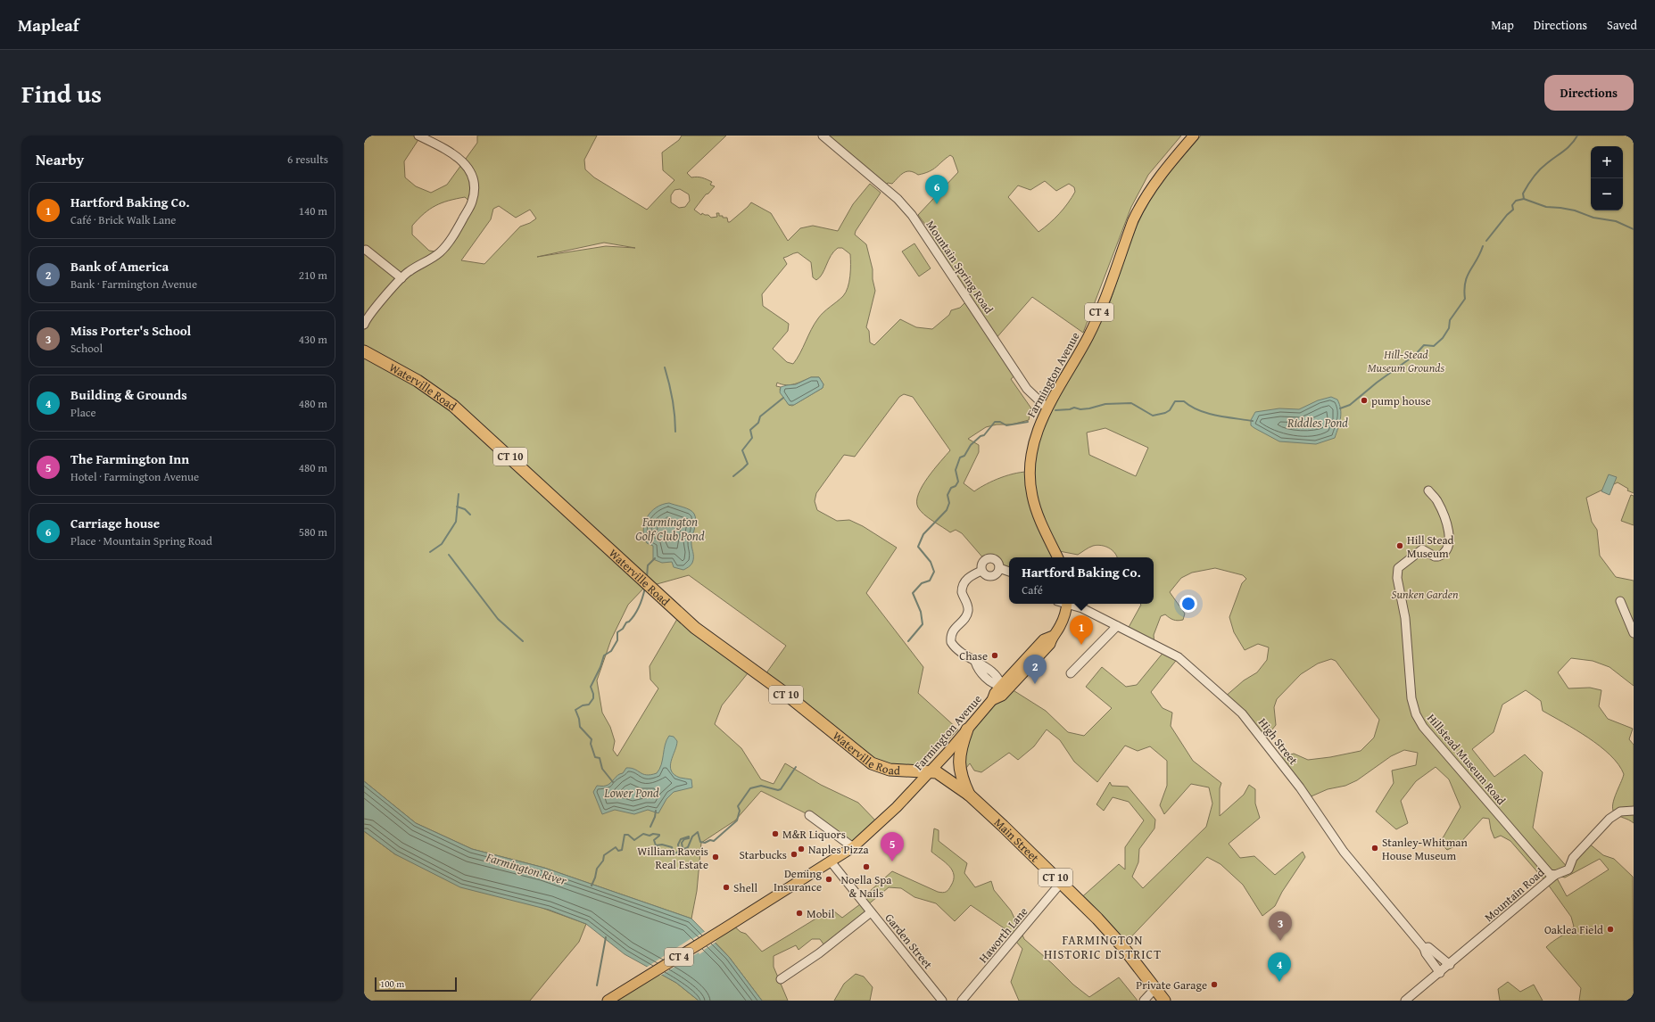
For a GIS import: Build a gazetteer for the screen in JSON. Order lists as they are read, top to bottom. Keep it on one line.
{"streets":{"highway":["Waterville Road","CT 10","Main Street"],"main road":["CT 4","Farmington Avenue"],"street":["Mountain Spring Road","High Street","Hillstead Museum Road","Mountain Road","Haworth Lane","Garden Street"]},"crossings":[["Mountain Spring Road","Farmington Avenue"],["Farmington Avenue","Waterville Road"],["Farmington Avenue","Main Street"],["Farmington Avenue","Garden Street"],["Waterville Road","Main Street"],["High Street","Mountain Road"],["Hillstead Museum Road","Mountain Road"],["Main Street","Haworth Lane"]],"districts":["FARMINGTON HISTORIC DISTRICT"],"water":["Riddles Pond","Farmington Golf Club Pond","Lower Pond","Farmington River"],"parks":["Hill-Stead Museum Grounds","Sunken Garden"],"places":["pump house","Hill Stead Museum","Chase","M&R Liquors","Stanley-Whitman House Museum","Naples Pizza","Starbucks","William Raveis Real Estate","Noella Spa & Nails","Deming Insurance","Shell","Mobil","Oaklea Field","Private Garage"],"scale_bar":"100 m","page":{"header":"Mapleaf","nav":["Map","Directions","Saved"],"title":"Find us","buttons":"Directions","heading":["Nearby","6 results"],"map_buttons":["+","−"],"pins":["6","1","2","5","3","4"],"list":[{"mark":"1","name":"Hartford Baking Co.","note":"Café · Brick Walk Lane","value":"140 m"},{"mark":"2","name":"Bank of America","note":"Bank · Farmington Avenue","value":"210 m"},{"mark":"3","name":"Miss Porter's School","note":"School","value":"430 m"},{"mark":"4","name":"Building & Grounds","note":"Place","value":"480 m"},{"mark":"5","name":"The Farmington Inn","note":"Hotel · Farmington Avenue","value":"480 m"},{"mark":"6","name":"Carriage house","note":"Place · Mountain Spring Road","value":"580 m"}],"popup":["Hartford Baking Co.","Café"],"scale":"100 m"}}
